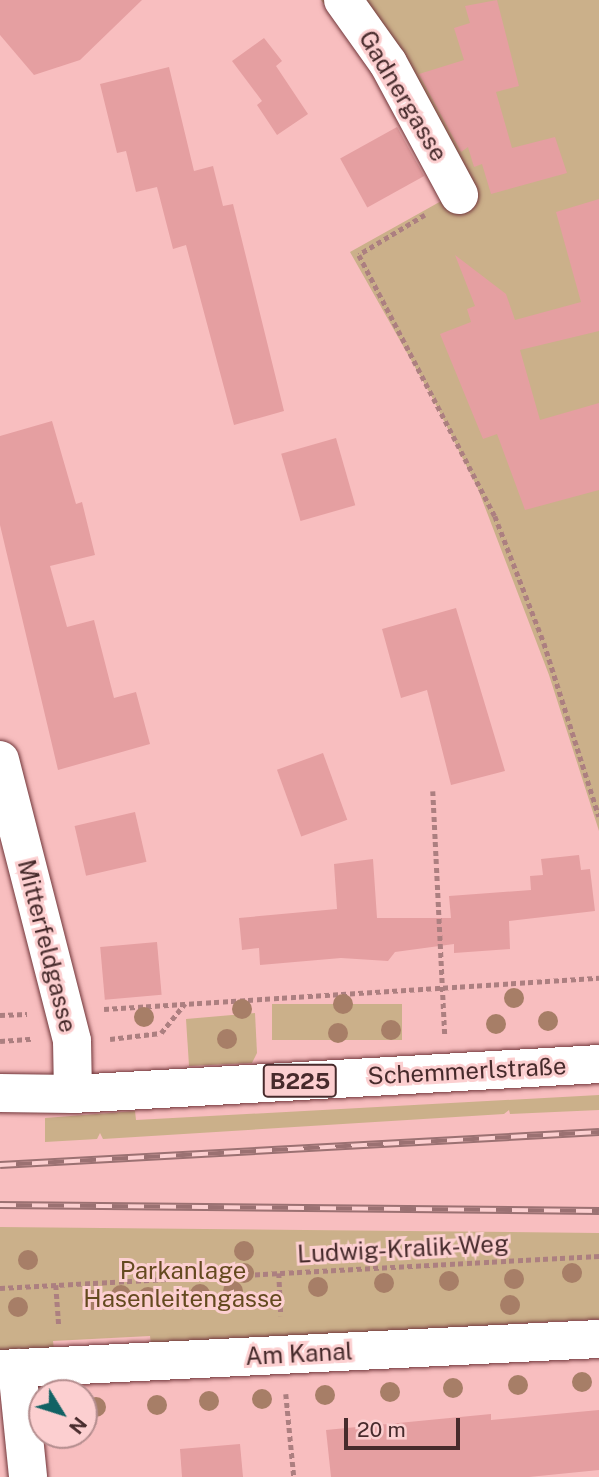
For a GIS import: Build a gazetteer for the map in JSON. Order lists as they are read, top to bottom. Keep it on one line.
{"streets":{"street":["Gadnergasse","Mitterfeldgasse","Schemmerlstraße","B225","Am Kanal"],"path":["Ludwig-Kralik-Weg"]},"crossings":[["Mitterfeldgasse","Schemmerlstraße"]],"parks":["Parkanlage Hasenleitengasse"],"scale_bar":"20 m","north":"bottom right"}
